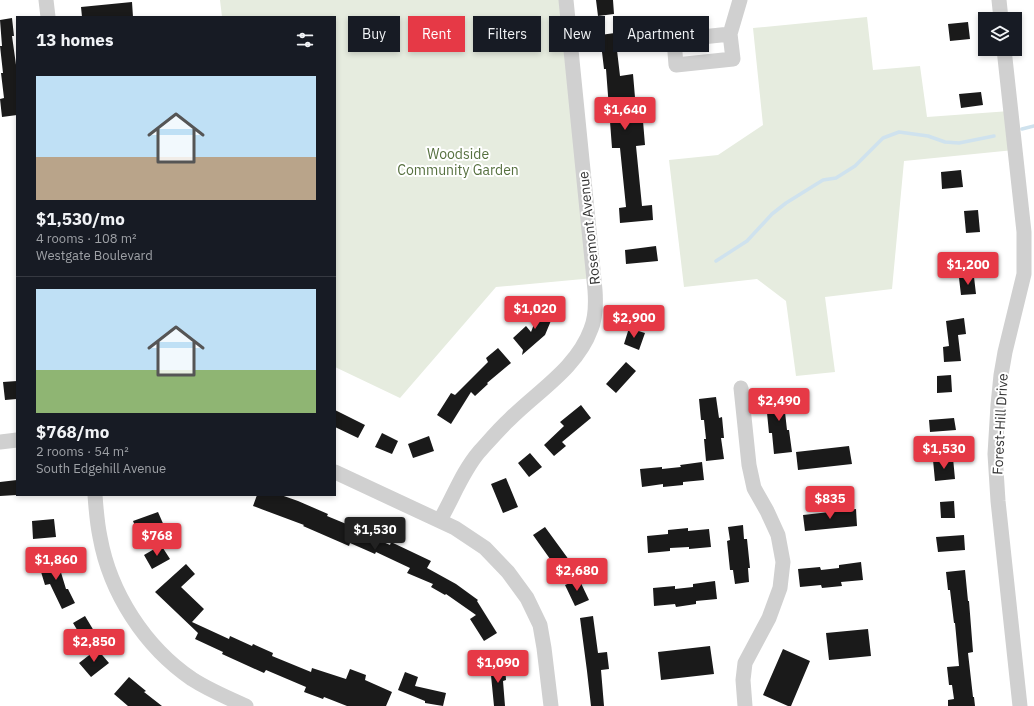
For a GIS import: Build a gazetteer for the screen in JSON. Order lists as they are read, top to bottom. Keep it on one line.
{"streets":{"street":["Rosemont Avenue","Forest-Hill Drive"]},"parks":["Woodside Community Garden"],"page":{"chip":["Buy","Rent","Filters","New","Apartment"],"heading":"13 homes","list":[{"name":"$1,530/mo","note":"4 rooms · 108 m² · Westgate Boulevard"},{"name":"$768/mo","note":"2 rooms · 54 m² · South Edgehill Avenue"}],"price":["$1,640","$1,200","$1,020","$2,900","$2,490","$1,530","$835","$1,530","$768","$1,860","$2,680","$2,850","$1,090"]}}
